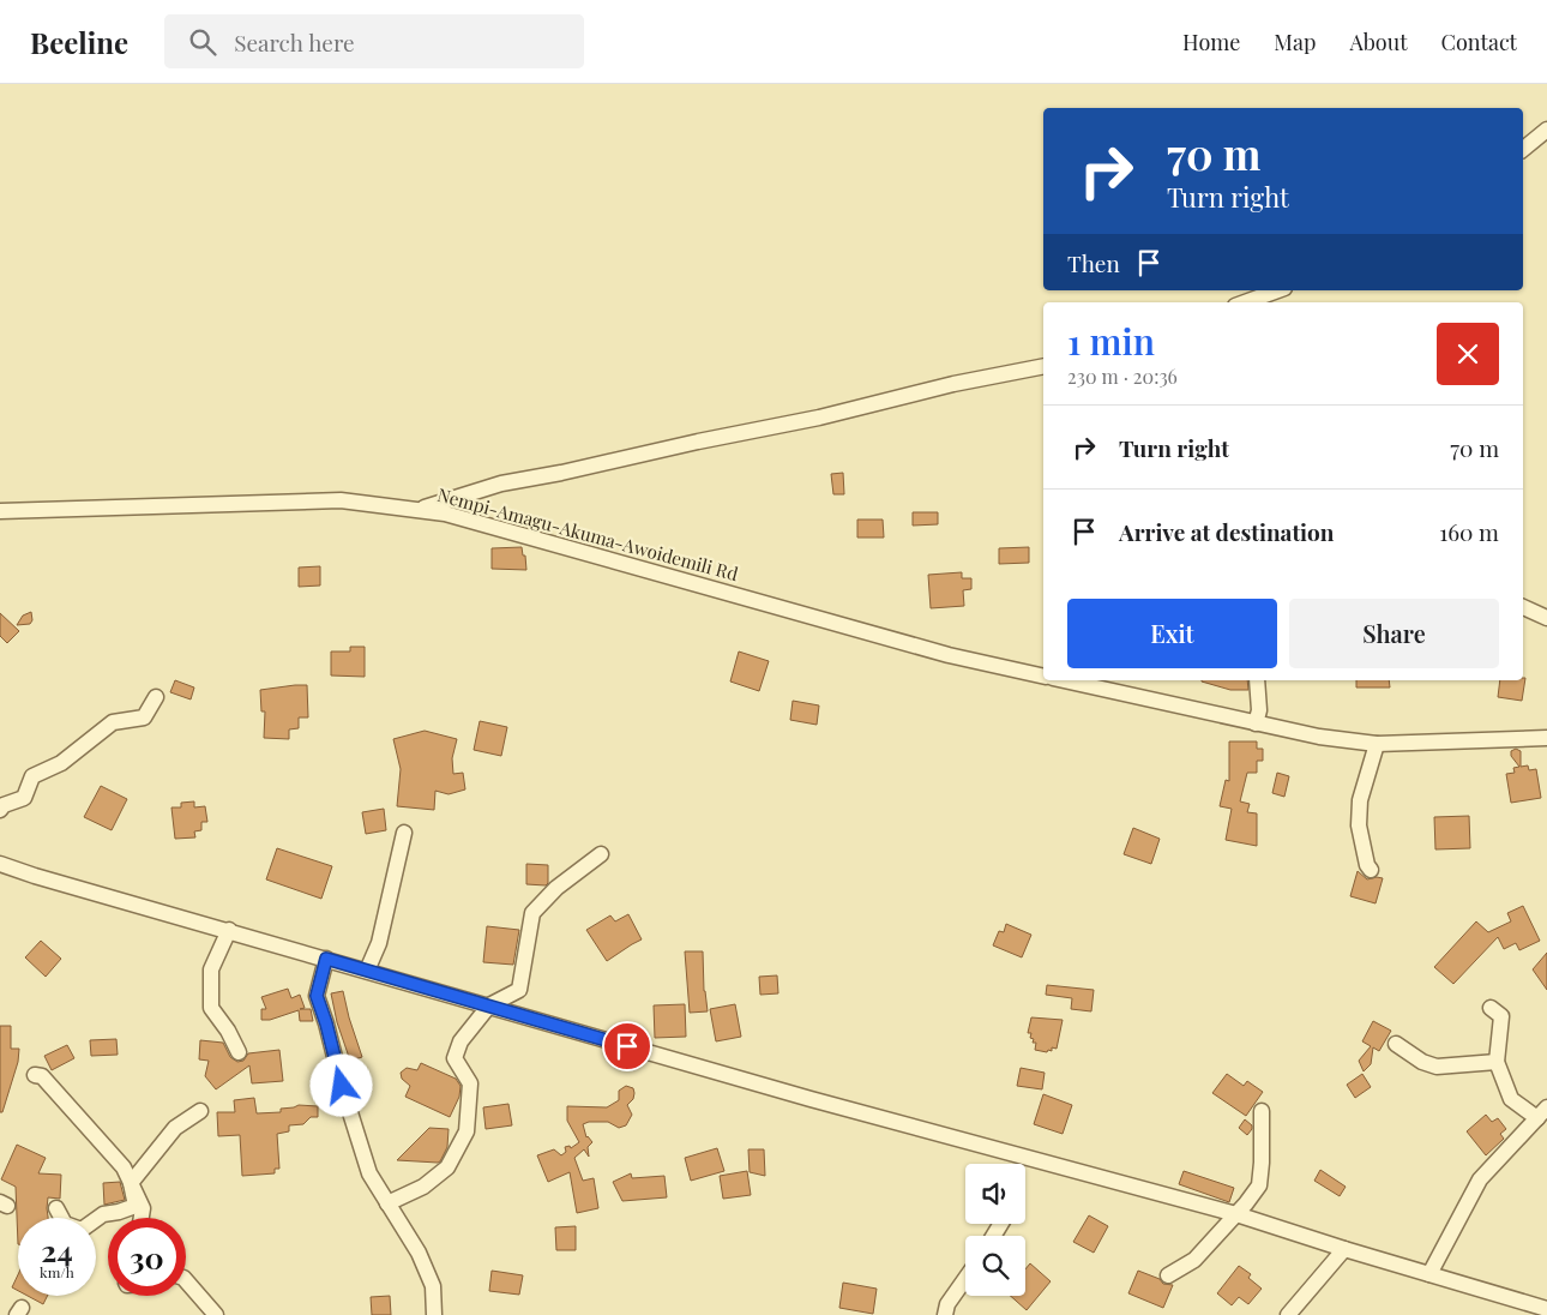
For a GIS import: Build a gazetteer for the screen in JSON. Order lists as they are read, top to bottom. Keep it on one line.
{"streets":{"street":["Nempi-Amagu-Akuma-Awoidemili Rd"]},"page":{"header":"Beeline","search":"Search here","nav":["Home","Map","About","Contact"],"turn":["70 m","Turn right"],"then":"Then","heading":["1 min","230 m · 20:36"],"list":[{"name":"Turn right","value":"70 m"},{"name":"Arrive at destination","value":"160 m"}],"buttons":["Exit","Share"],"speed":"24 km/h","limit":"30"}}
